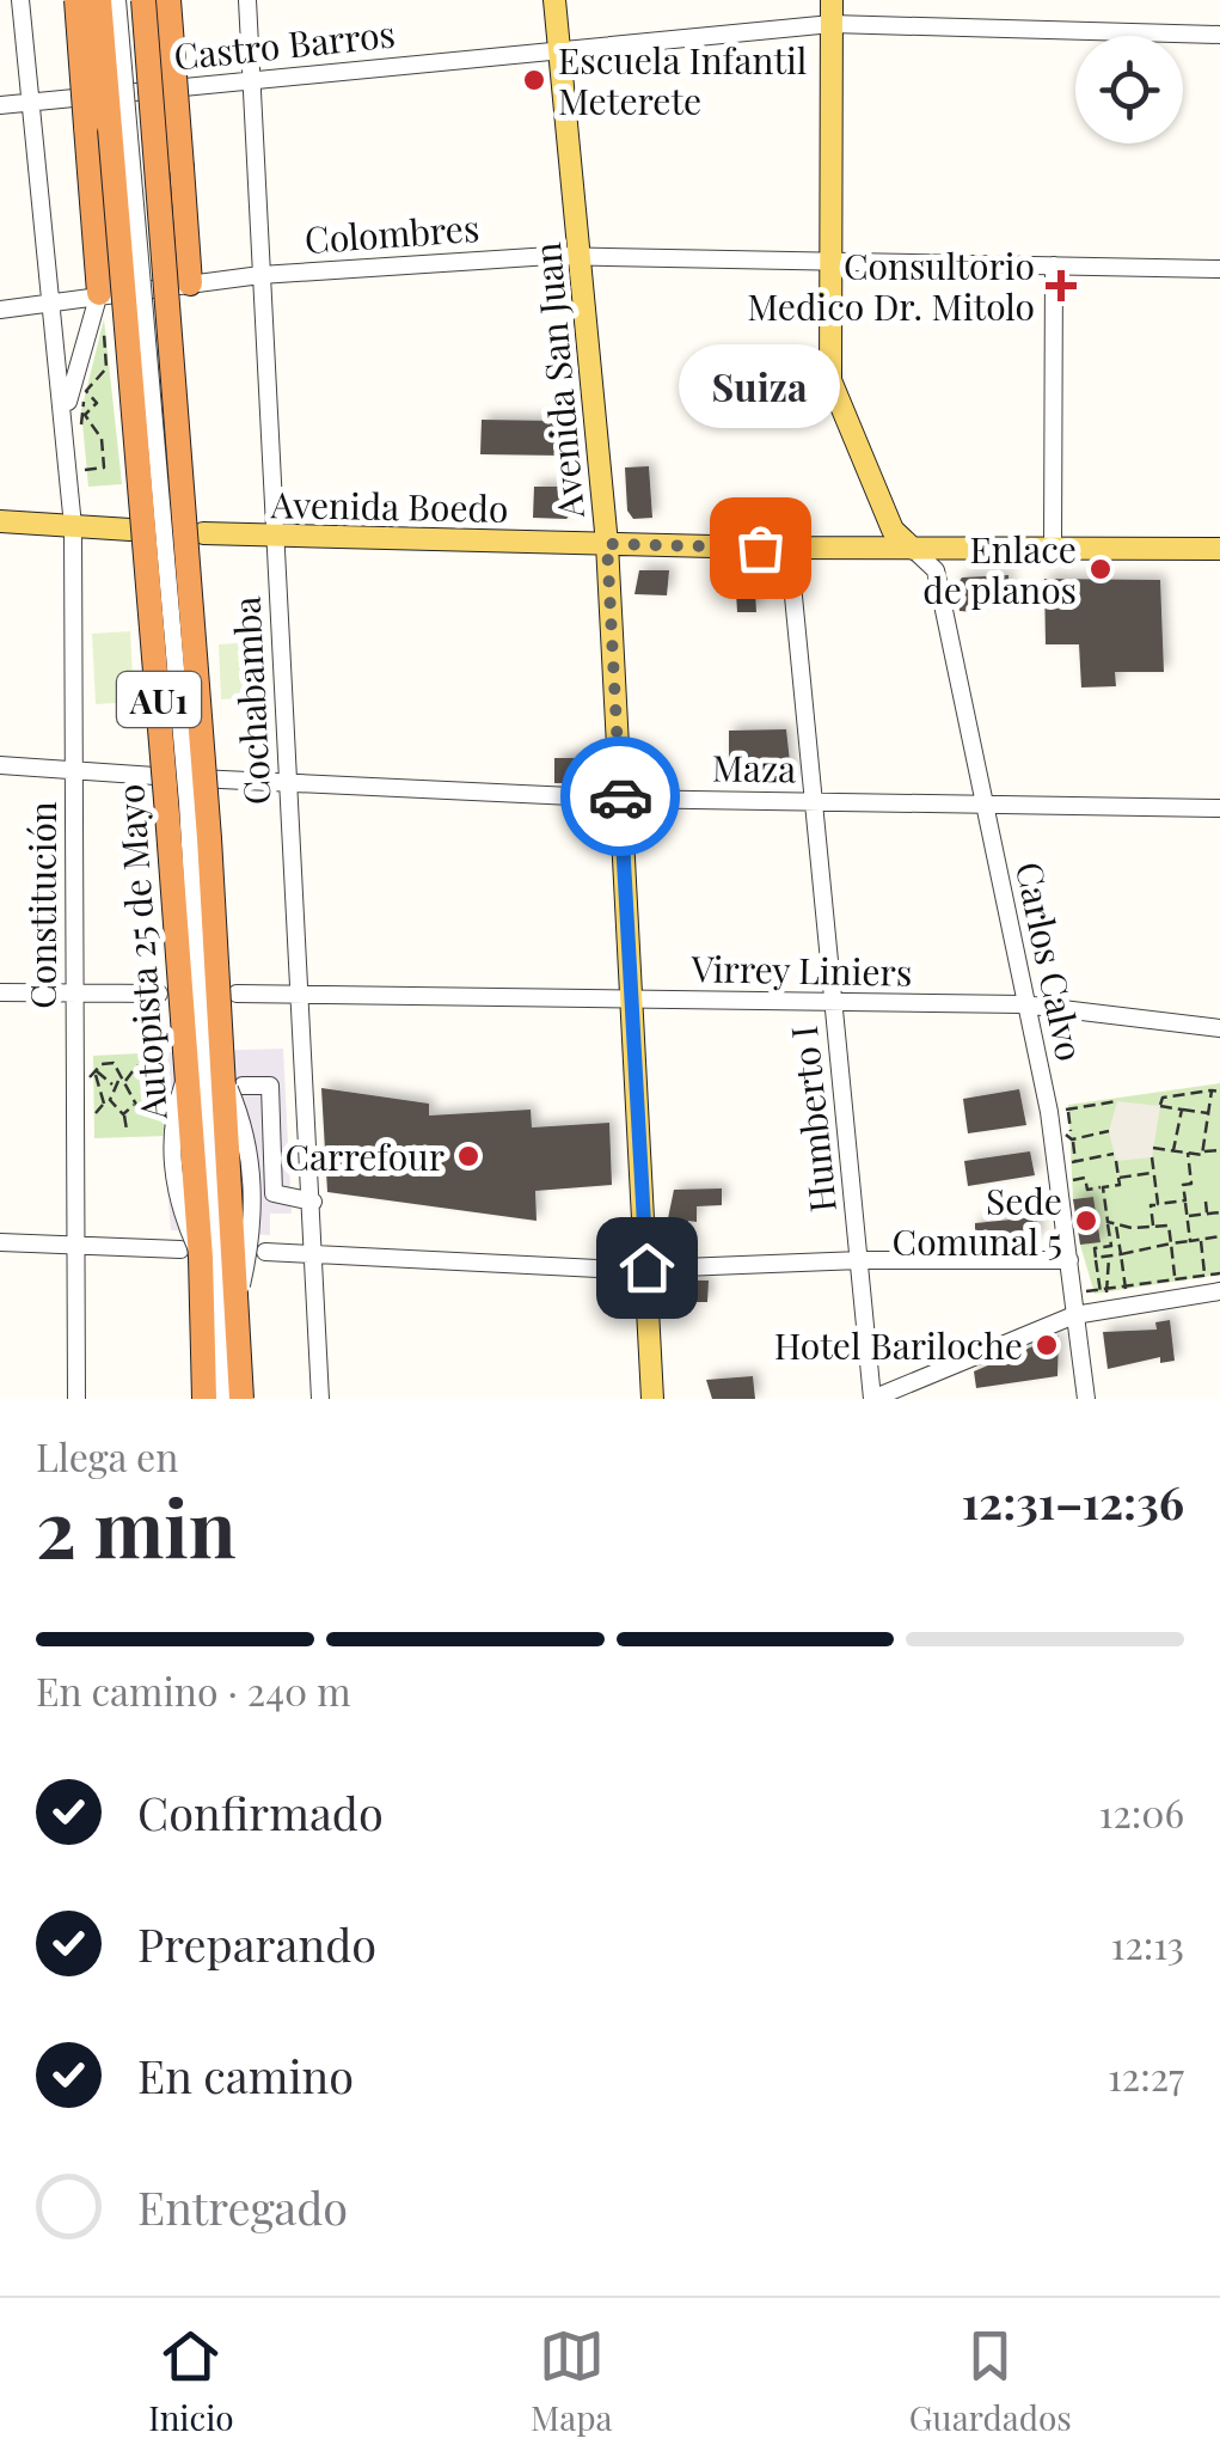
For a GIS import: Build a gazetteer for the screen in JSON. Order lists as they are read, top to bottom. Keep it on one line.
{"streets":{"highway":["AU1","Autopista 25 de Mayo"],"main road":["Avenida San Juan","Avenida Boedo"],"street":["Castro Barros","Colombres","Cochabamba","Maza","Constitución","Carlos Calvo","Virrey Liniers","Humberto I"]},"crossings":[["Castro Barros","Avenida San Juan"],["Castro Barros","Cochabamba"],["Castro Barros","Constitución"],["Colombres","Avenida San Juan"],["Colombres","Cochabamba"],["Colombres","Constitución"],["Avenida San Juan","Avenida Boedo"],["Avenida San Juan","Maza"],["Avenida San Juan","Virrey Liniers"],["Avenida Boedo","Cochabamba"],["Avenida Boedo","Carlos Calvo"],["Avenida Boedo","Humberto I"],["Cochabamba","Maza"],["Cochabamba","Virrey Liniers"],["Maza","Constitución"],["Maza","Carlos Calvo"],["Maza","Humberto I"],["Carlos Calvo","Virrey Liniers"],["Virrey Liniers","Humberto I"]],"places":{"other":["Escuela Infantil Meterete","Suiza","Enlace de planos","Carrefour","Sede Comunal 5","Hotel Bariloche"],"health":["Consultorio Medico Dr. Mitolo"]},"page":{"bubble":"Suiza","heading":["2 min","Llega en","12:31–12:36"],"bar":"En camino · 240 m","list":[["Confirmado","12:06"],["Preparando","12:13"],["En camino","12:27"],"Entregado"],"tabs":["Inicio","Mapa","Guardados"]}}
